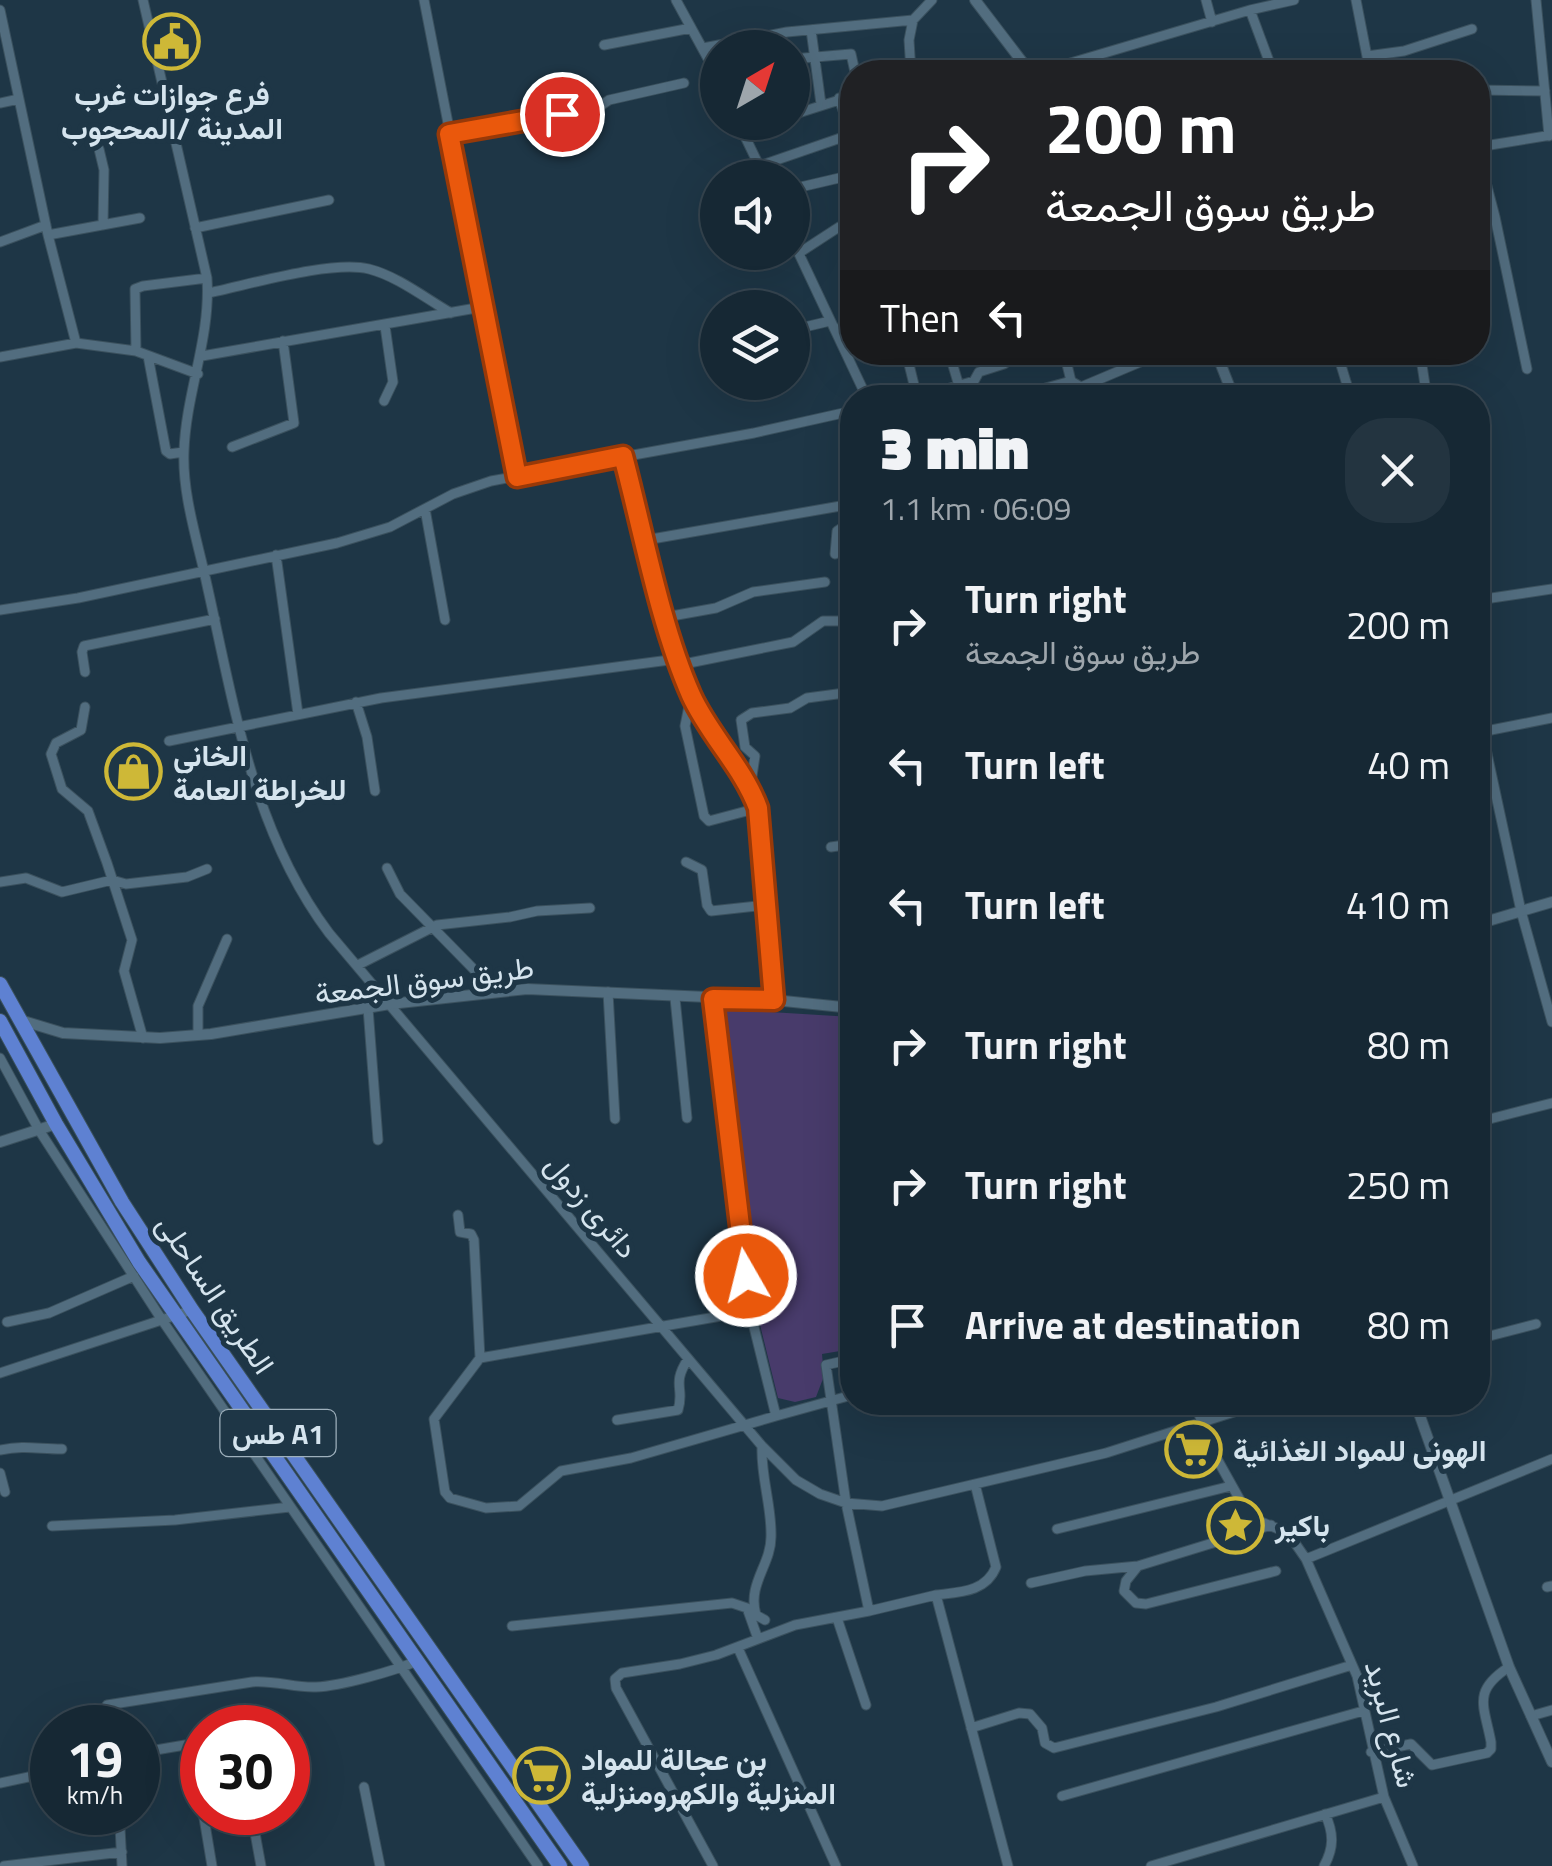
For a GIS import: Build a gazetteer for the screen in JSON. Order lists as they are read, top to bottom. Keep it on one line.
{"streets":{"highway":["الطريق الساحلى","طس A1"],"street":["طريق سوق الجمعة","دائرى زدول","شارع البريد"]},"crossings":[["طريق سوق الجمعة","دائرى زدول"],["طريق سوق الجمعة","الطريق الساحلى"],["دائرى زدول","شارع البريد"]],"places":{"public building":["فرع جوازات غرب المدينة /المحجوب"],"shop":["الخاني للخراطة العامة"],"supermarket":["الهونى للمواد الغذائية","بن عجالة للمواد المنزلية والكهرومنزلية"],"place":["باكير"]},"north":"top right","page":{"turn":["200 m","طريق سوق الجمعة"],"then":"Then","heading":["3 min","1.1 km · 06:09"],"list":[{"name":"Turn right","note":"طريق سوق الجمعة","value":"200 m"},{"name":"Turn left","value":"40 m"},{"name":"Turn left","value":"410 m"},{"name":"Turn right","value":"80 m"},{"name":"Turn right","value":"250 m"},{"name":"Arrive at destination","value":"80 m"}],"speed":"19 km/h","limit":"30"}}
